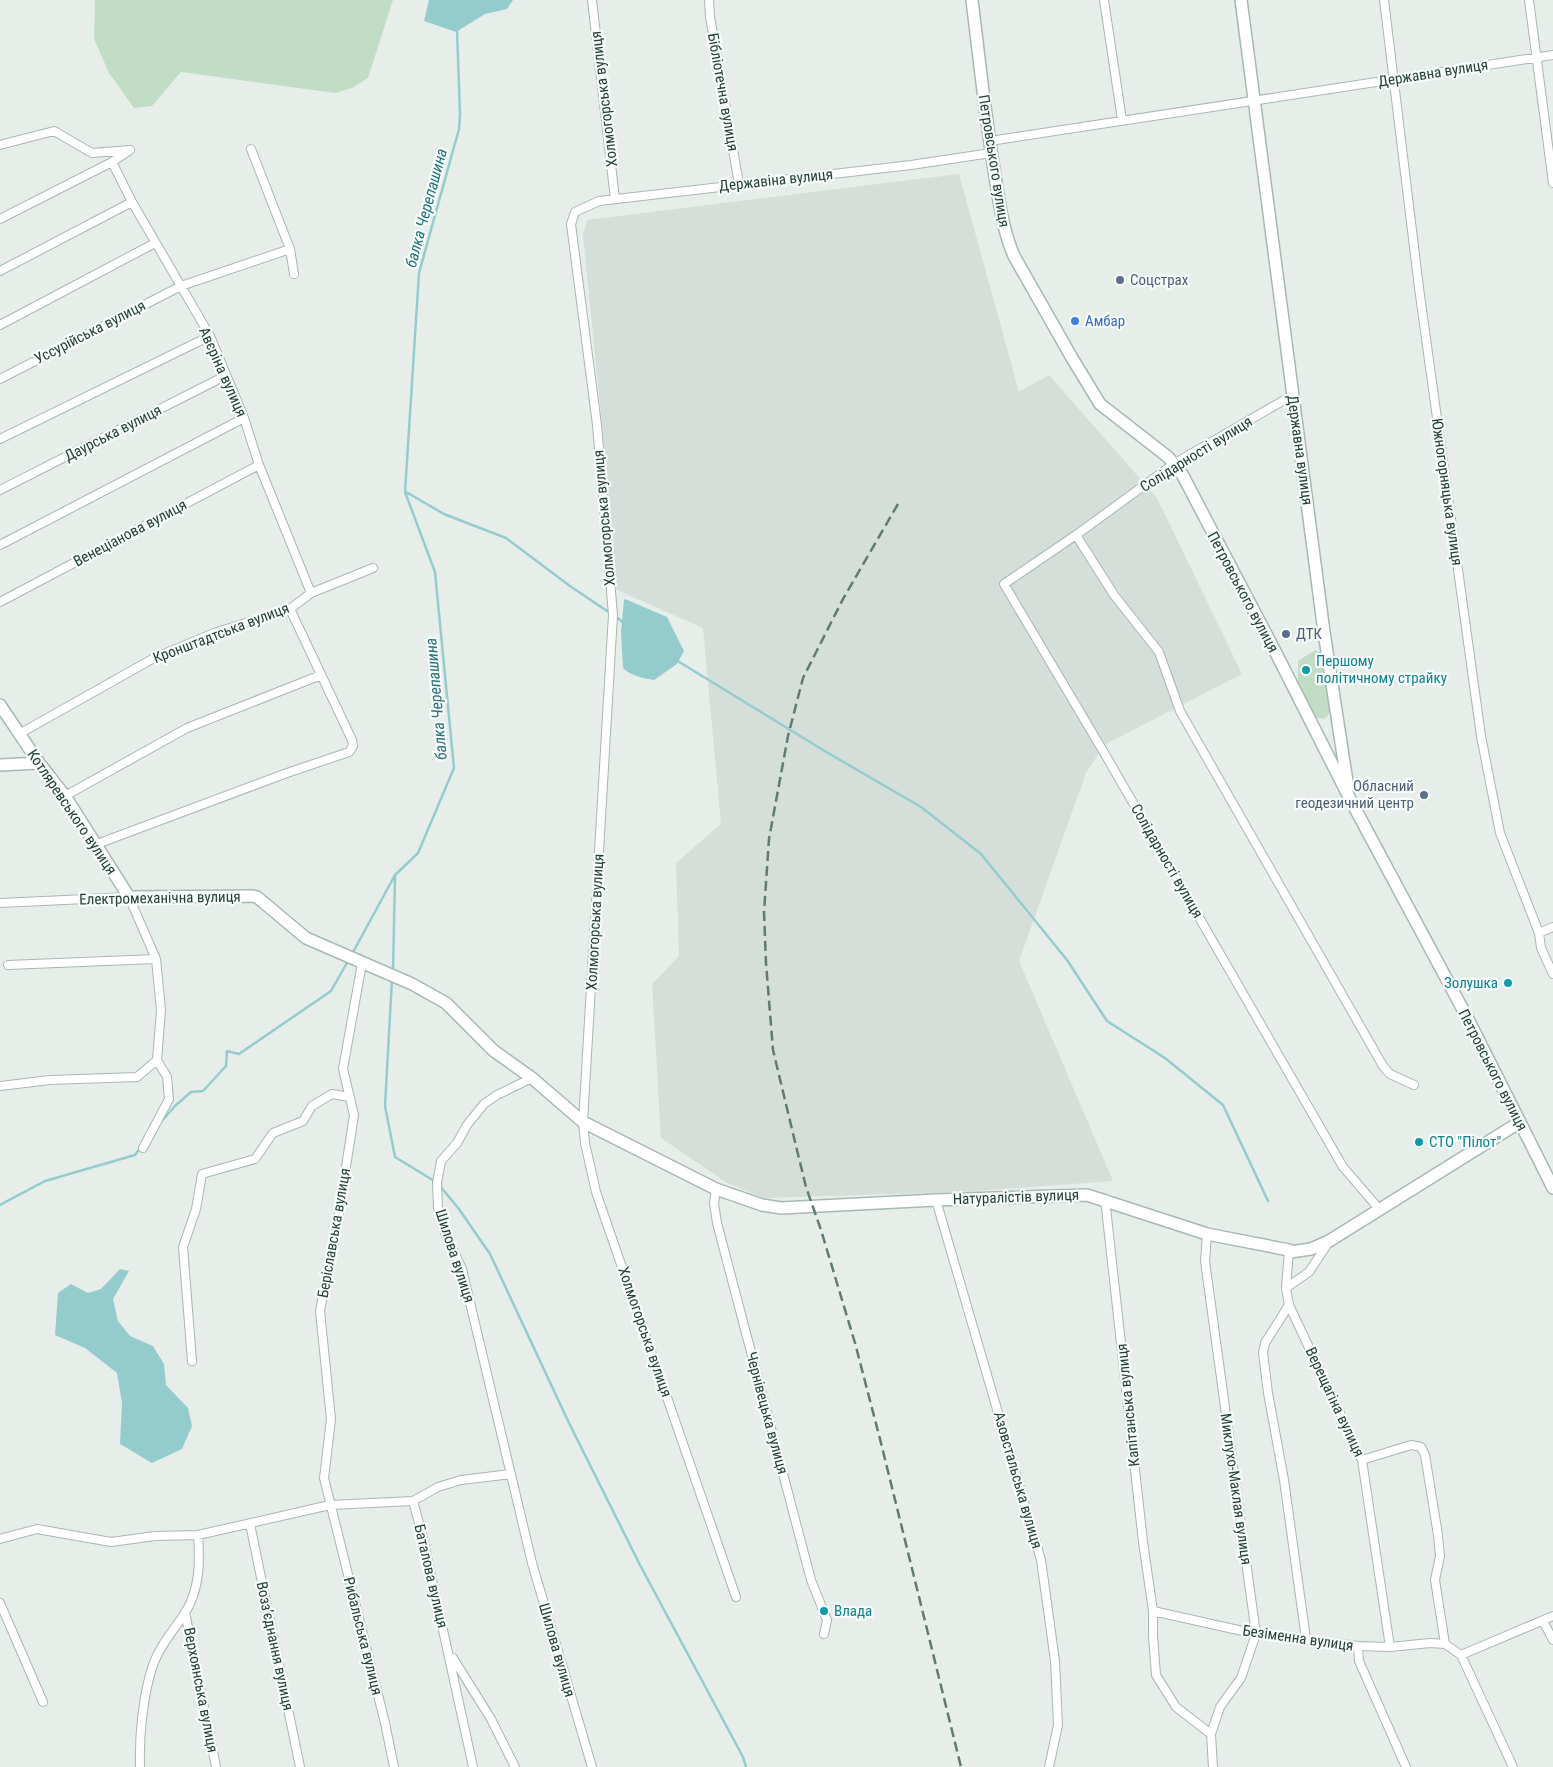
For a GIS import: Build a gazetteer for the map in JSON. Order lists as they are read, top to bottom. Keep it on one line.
{"streets":{"main road":["Державна вулиця","Петровського вулиця","Котляревського вулиця","Електромеханічна вулиця","Натуралістів вулиця"],"street":["Бібліотечна вулиця","Холмогорська вулиця","Державіна вулиця","Уссурійська вулиця","Авєріна вулиця","Даурська вулиця","Солідарності вулиця","Южногорняцька вулиця","Венеціанова вулиця","Кронштадтська вулиця","Беріславська вулиця","Шилова вулиця","Верещагіна вулиця","Капітанська вулиця","Чернівецька вулиця","Азовстальська вулиця","Миклухо-Маклая вулиця","Баталова вулиця","Рибальська вулиця","Безіменна вулиця","Возз’єднання вулиця","Верхоянська вулиця"]},"crossings":[["Державна вулиця","Петровського вулиця"],["Державна вулиця","Державіна вулиця"],["Державна вулиця","Солідарності вулиця"],["Державна вулиця","Южногорняцька вулиця"],["Бібліотечна вулиця","Державіна вулиця"],["Холмогорська вулиця","Державіна вулиця"],["Холмогорська вулиця","Натуралістів вулиця"],["Петровського вулиця","Державіна вулиця"],["Петровського вулиця","Солідарності вулиця"],["Петровського вулиця","Натуралістів вулиця"],["Уссурійська вулиця","Авєріна вулиця"],["Авєріна вулиця","Даурська вулиця"],["Авєріна вулиця","Венеціанова вулиця"],["Авєріна вулиця","Кронштадтська вулиця"],["Солідарності вулиця","Натуралістів вулиця"],["Кронштадтська вулиця","Котляревського вулиця"],["Котляревського вулиця","Електромеханічна вулиця"],["Електромеханічна вулиця","Натуралістів вулиця"],["Електромеханічна вулиця","Беріславська вулиця"],["Електромеханічна вулиця","Шилова вулиця"],["Натуралістів вулиця","Шилова вулиця"],["Натуралістів вулиця","Верещагіна вулиця"],["Натуралістів вулиця","Капітанська вулиця"],["Натуралістів вулиця","Чернівецька вулиця"],["Натуралістів вулиця","Азовстальська вулиця"],["Натуралістів вулиця","Миклухо-Маклая вулиця"],["Беріславська вулиця","Рибальська вулиця"],["Верещагіна вулиця","Безіменна вулиця"],["Капітанська вулиця","Миклухо-Маклая вулиця"],["Капітанська вулиця","Безіменна вулиця"],["Миклухо-Маклая вулиця","Безіменна вулиця"]],"water":["балка Черепашина"],"places":["Соцстрах","Амбар","ДТК","Першому політичному страйку","Обласний геодезичний центр","Золушка","СТО \"Пілот\"","Влада"]}
